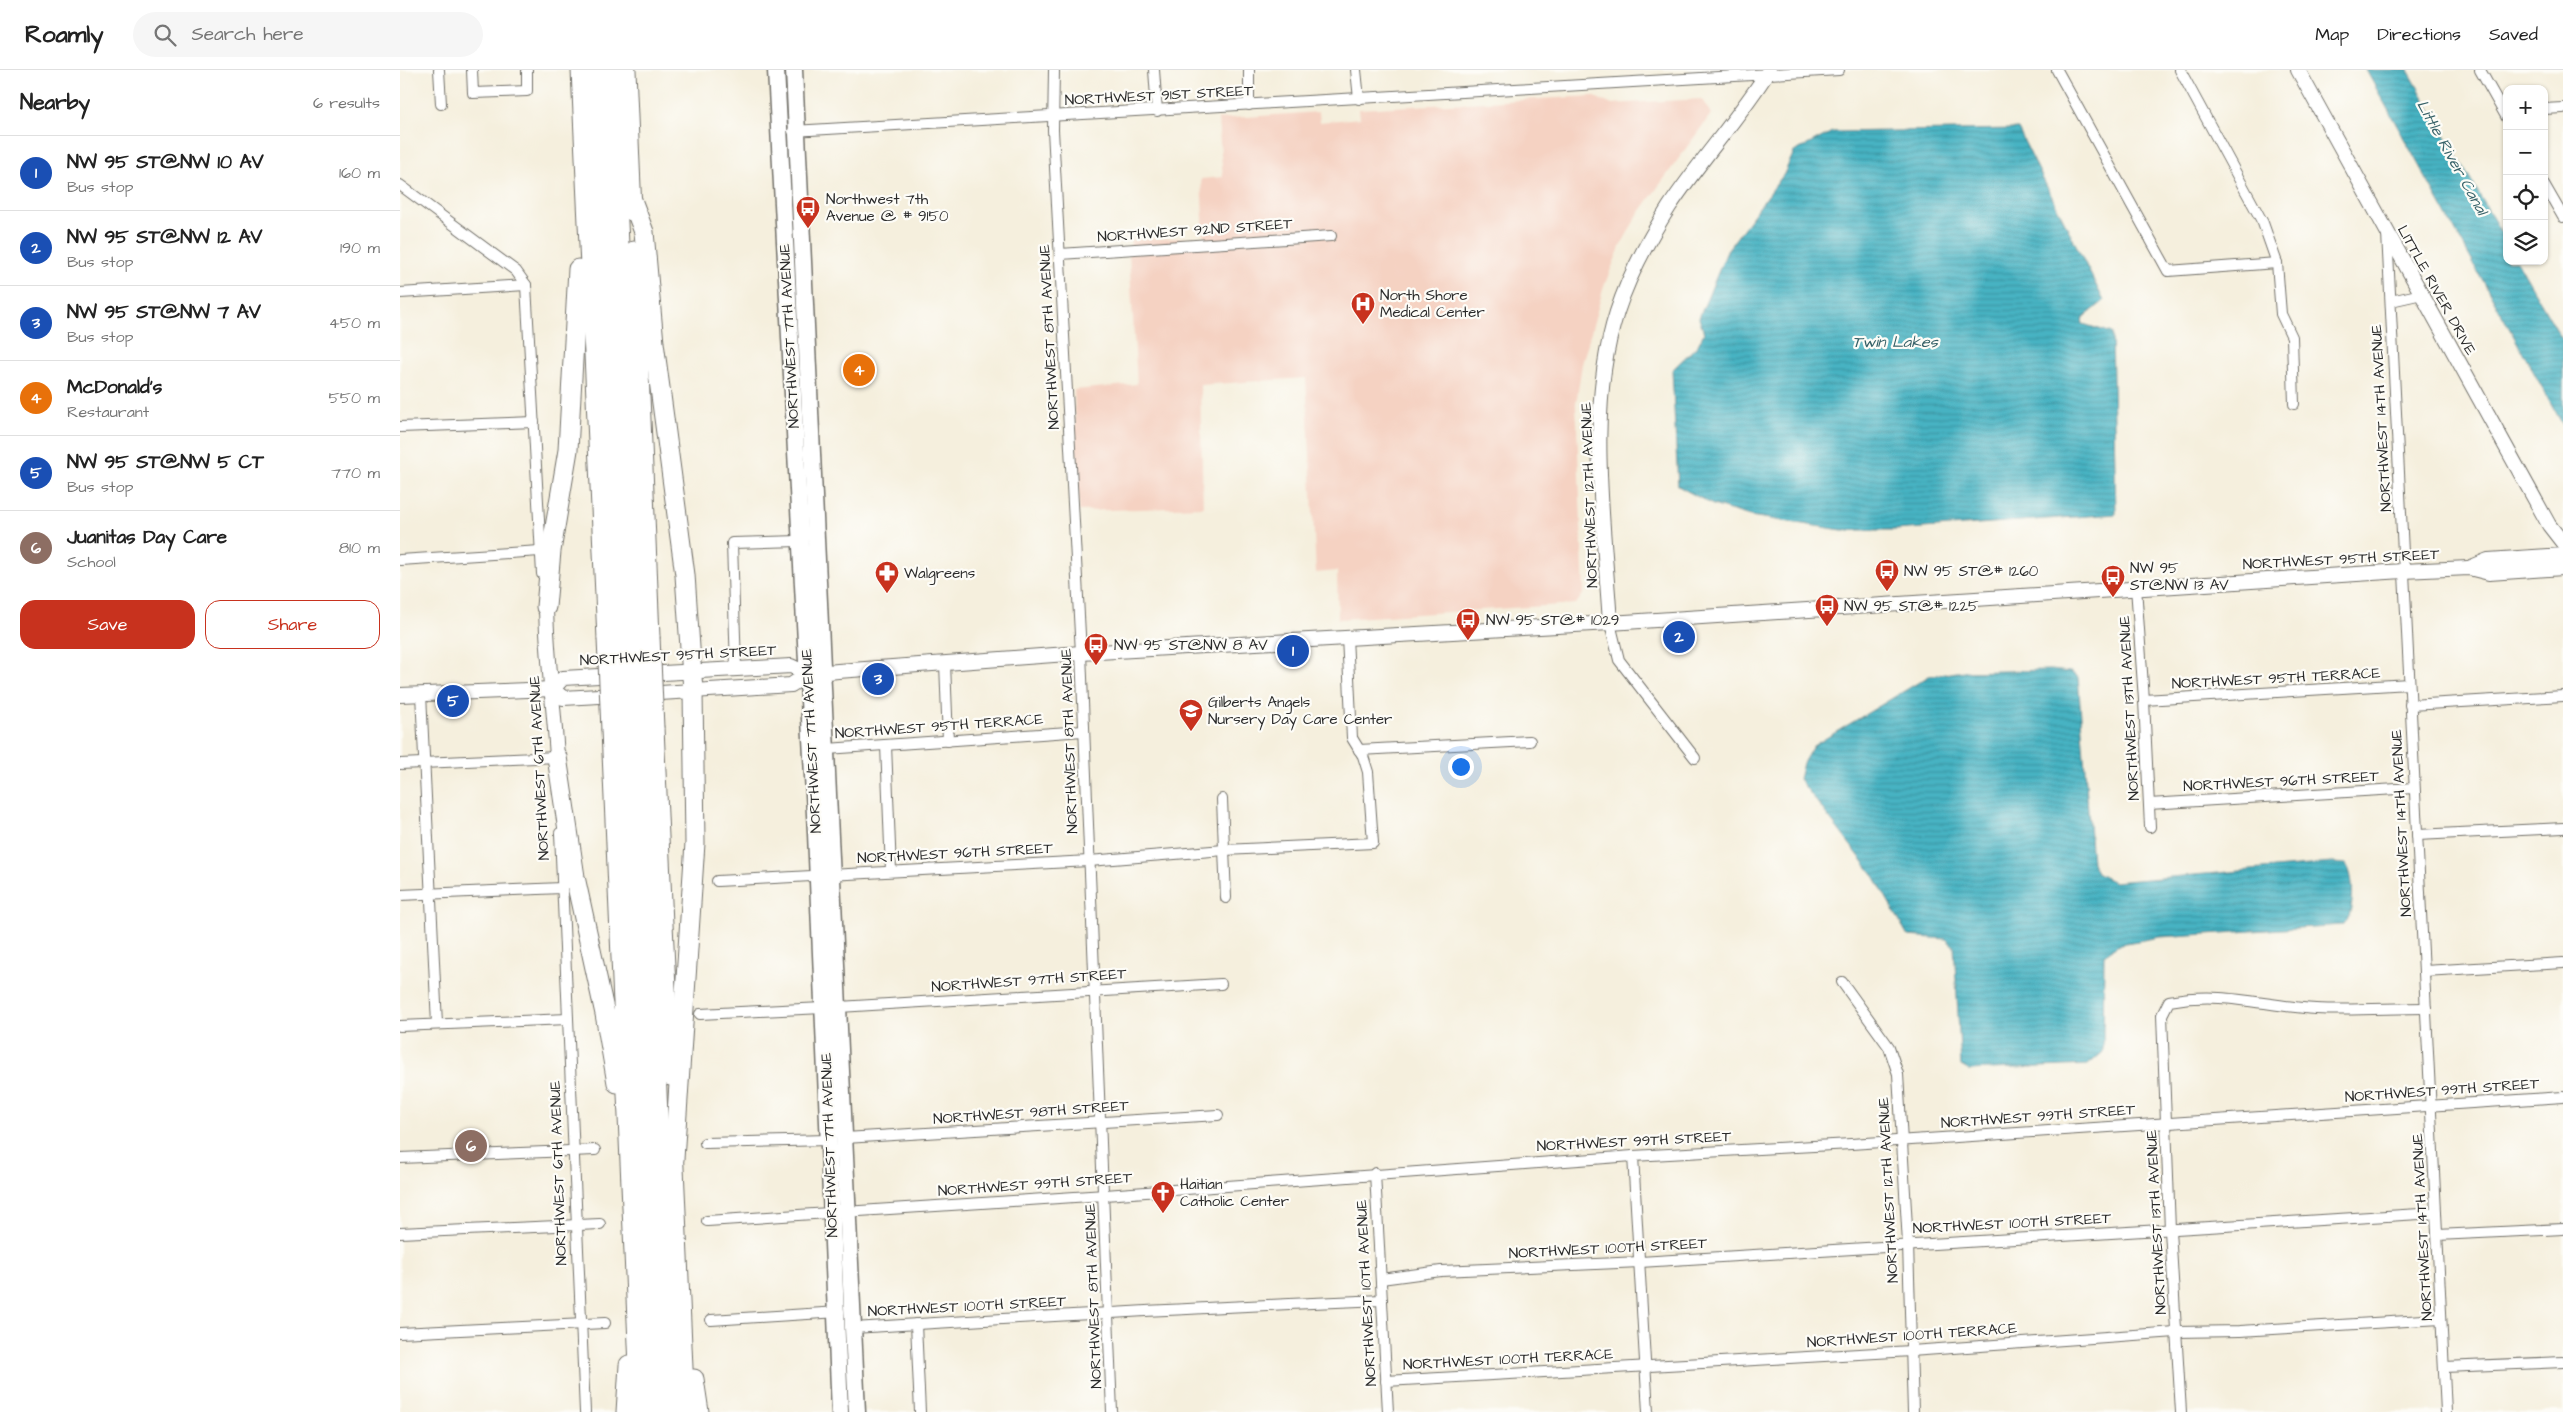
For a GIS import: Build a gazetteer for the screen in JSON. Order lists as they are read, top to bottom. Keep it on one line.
{"streets":{"main road":["LITTLE RIVER DRIVE","NORTHWEST 7TH AVENUE","NORTHWEST 12TH AVENUE","NORTHWEST 95TH STREET","NORTHWEST 6TH AVENUE"],"street":["NORTHWEST 91ST STREET","NORTHWEST 92ND STREET","NORTHWEST 8TH AVENUE","NORTHWEST 14TH AVENUE","NORTHWEST 95TH TERRACE","NORTHWEST 13TH AVENUE","NORTHWEST 96TH STREET","NORTHWEST 97TH STREET","NORTHWEST 99TH STREET","NORTHWEST 98TH STREET","NORTHWEST 100TH STREET","NORTHWEST 10TH AVENUE","NORTHWEST 100TH TERRACE"]},"crossings":[["NORTHWEST 91ST STREET","NORTHWEST 7TH AVENUE"],["NORTHWEST 91ST STREET","NORTHWEST 8TH AVENUE"],["NORTHWEST 91ST STREET","NORTHWEST 12TH AVENUE"],["NORTHWEST 92ND STREET","NORTHWEST 8TH AVENUE"],["LITTLE RIVER DRIVE","NORTHWEST 14TH AVENUE"],["NORTHWEST 7TH AVENUE","NORTHWEST 95TH STREET"],["NORTHWEST 7TH AVENUE","NORTHWEST 95TH TERRACE"],["NORTHWEST 7TH AVENUE","NORTHWEST 96TH STREET"],["NORTHWEST 7TH AVENUE","NORTHWEST 97TH STREET"],["NORTHWEST 7TH AVENUE","NORTHWEST 99TH STREET"],["NORTHWEST 7TH AVENUE","NORTHWEST 98TH STREET"],["NORTHWEST 7TH AVENUE","NORTHWEST 100TH STREET"],["NORTHWEST 8TH AVENUE","NORTHWEST 95TH STREET"],["NORTHWEST 8TH AVENUE","NORTHWEST 95TH TERRACE"],["NORTHWEST 8TH AVENUE","NORTHWEST 96TH STREET"],["NORTHWEST 8TH AVENUE","NORTHWEST 97TH STREET"],["NORTHWEST 8TH AVENUE","NORTHWEST 99TH STREET"],["NORTHWEST 8TH AVENUE","NORTHWEST 98TH STREET"],["NORTHWEST 8TH AVENUE","NORTHWEST 100TH STREET"],["NORTHWEST 14TH AVENUE","NORTHWEST 95TH STREET"],["NORTHWEST 14TH AVENUE","NORTHWEST 95TH TERRACE"],["NORTHWEST 14TH AVENUE","NORTHWEST 13TH AVENUE"],["NORTHWEST 14TH AVENUE","NORTHWEST 96TH STREET"],["NORTHWEST 14TH AVENUE","NORTHWEST 99TH STREET"],["NORTHWEST 14TH AVENUE","NORTHWEST 100TH STREET"],["NORTHWEST 14TH AVENUE","NORTHWEST 100TH TERRACE"],["NORTHWEST 12TH AVENUE","NORTHWEST 95TH STREET"],["NORTHWEST 12TH AVENUE","NORTHWEST 99TH STREET"],["NORTHWEST 12TH AVENUE","NORTHWEST 100TH STREET"],["NORTHWEST 12TH AVENUE","NORTHWEST 100TH TERRACE"],["NORTHWEST 95TH STREET","NORTHWEST 13TH AVENUE"],["NORTHWEST 95TH STREET","NORTHWEST 6TH AVENUE"],["NORTHWEST 95TH TERRACE","NORTHWEST 13TH AVENUE"],["NORTHWEST 13TH AVENUE","NORTHWEST 96TH STREET"],["NORTHWEST 13TH AVENUE","NORTHWEST 99TH STREET"],["NORTHWEST 13TH AVENUE","NORTHWEST 100TH STREET"],["NORTHWEST 13TH AVENUE","NORTHWEST 100TH TERRACE"],["NORTHWEST 99TH STREET","NORTHWEST 10TH AVENUE"],["NORTHWEST 100TH STREET","NORTHWEST 10TH AVENUE"],["NORTHWEST 10TH AVENUE","NORTHWEST 100TH TERRACE"]],"water":["Little River Canal","Twin Lakes"],"places":{"bus stop":["Northwest 7th Avenue @ # 9150","NW 95 ST@# 1260","NW 95 ST@NW 13 AV","NW 95 ST@# 1225","NW 95 ST@# 1029","NW 95 ST@NW 8 AV"],"hospital":["North Shore Medical Center"],"pharmacy":["Walgreens"],"school or university":["Gilberts Angels Nursery Day Care Center"],"church":["Haitian Catholic Center"]},"page":{"header":"Roamly","search":"Search here","nav":["Map","Directions","Saved"],"heading":["Nearby","6 results"],"map_buttons":["+","−"],"list":[{"mark":"1","name":"NW 95 ST@NW 10 AV","note":"Bus stop","value":"160 m"},{"mark":"2","name":"NW 95 ST@NW 12 AV","note":"Bus stop","value":"190 m"},{"mark":"3","name":"NW 95 ST@NW 7 AV","note":"Bus stop","value":"450 m"},{"mark":"4","name":"McDonald's","note":"Restaurant","value":"550 m"},{"mark":"5","name":"NW 95 ST@NW 5 CT","note":"Bus stop","value":"770 m"},{"mark":"6","name":"Juanitas Day Care","note":"School","value":"810 m"}],"pins":["4","2","1","3","5","6"],"buttons":["Save","Share"]}}
